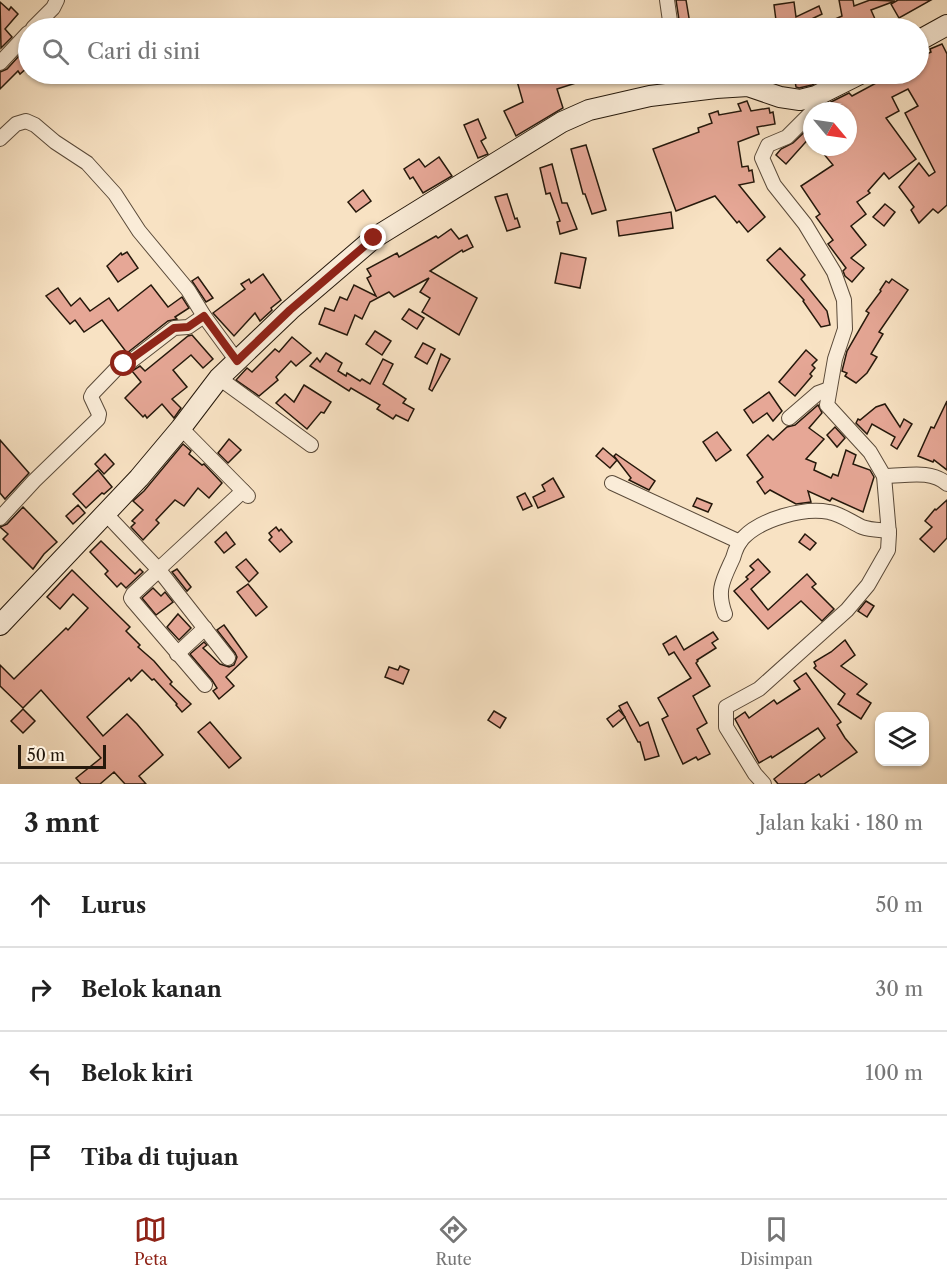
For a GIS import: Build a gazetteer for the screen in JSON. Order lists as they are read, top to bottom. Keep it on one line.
{"scale_bar":"50 m","north":"bottom right","page":{"search":"Cari di sini","scale":"50 m","heading":["3 mnt","Jalan kaki · 180 m"],"list":[["Lurus","50 m"],["Belok kanan","30 m"],["Belok kiri","100 m"],"Tiba di tujuan"],"nav":["Peta","Rute","Disimpan"]}}
